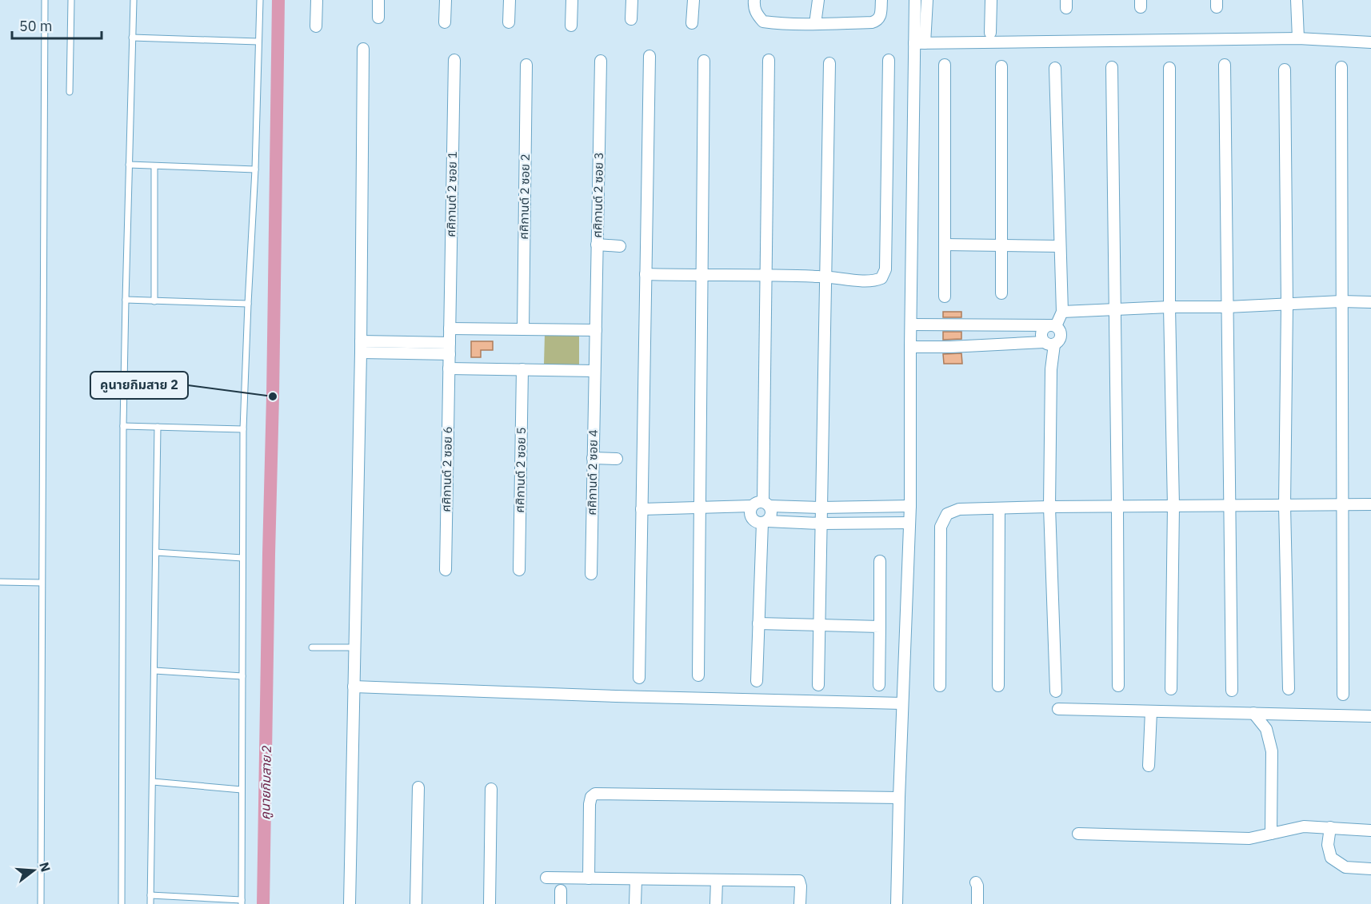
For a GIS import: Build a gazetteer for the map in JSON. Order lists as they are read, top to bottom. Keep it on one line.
{"streets":{"street":["ศศิกานต์ 2 ซอย 1","ศศิกานต์ 2 ซอย 3","ศศิกานต์ 2 ซอย 2","ศศิกานต์ 2 ซอย 6","ศศิกานต์ 2 ซอย 5","ศศิกานต์ 2 ซอย 4"]},"crossings":[["ศศิกานต์ 2 ซอย 1","ศศิกานต์ 2 ซอย 6"],["ศศิกานต์ 2 ซอย 3","ศศิกานต์ 2 ซอย 4"]],"water":["คูนายกิมสาย 2"],"places":["คูนายกิมสาย 2"],"scale_bar":"50 m","north":"right"}
